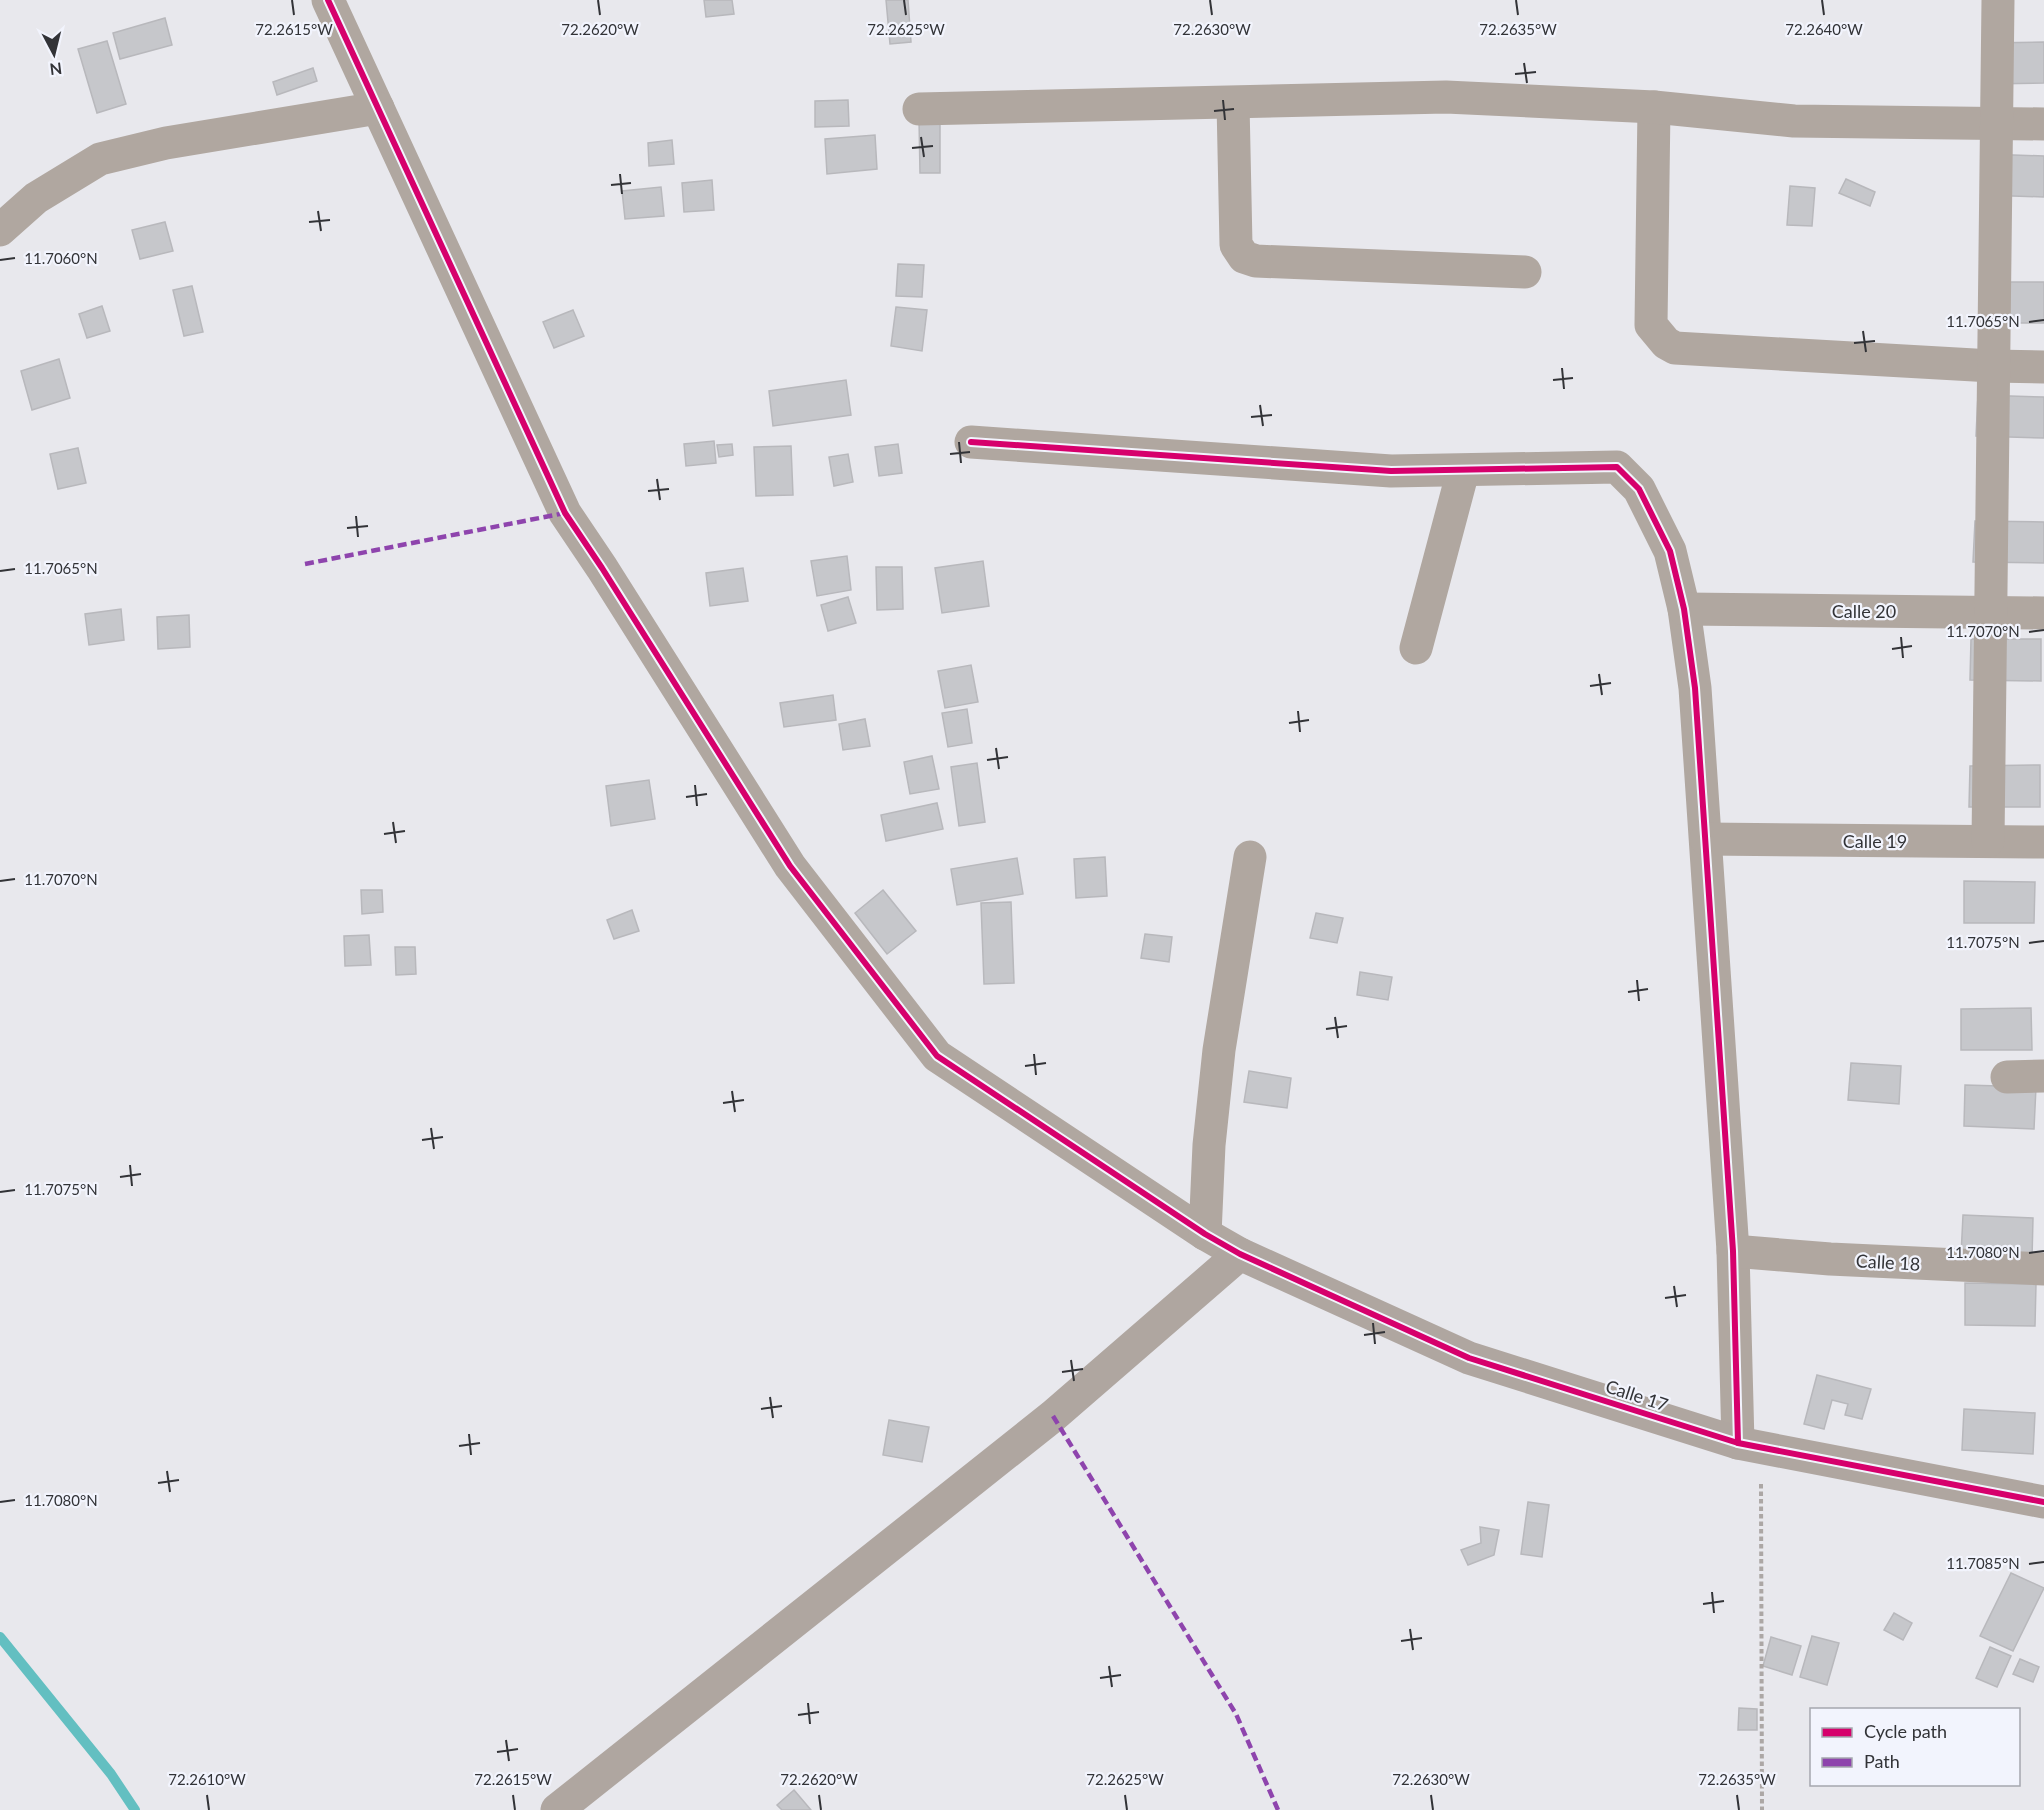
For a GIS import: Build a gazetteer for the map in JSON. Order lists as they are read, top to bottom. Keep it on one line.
{"streets":{"street":["Calle 20","Calle 19","Calle 18","Calle 17"]},"legend":["Cycle path","Path"],"north":"bottom","coordinates":["72.2615°W","72.2620°W","72.2625°W","72.2630°W","72.2635°W","72.2640°W","11.7060°N","11.7065°N","11.7070°N","11.7075°N","11.7080°N","11.7085°N","72.2610°W"]}
